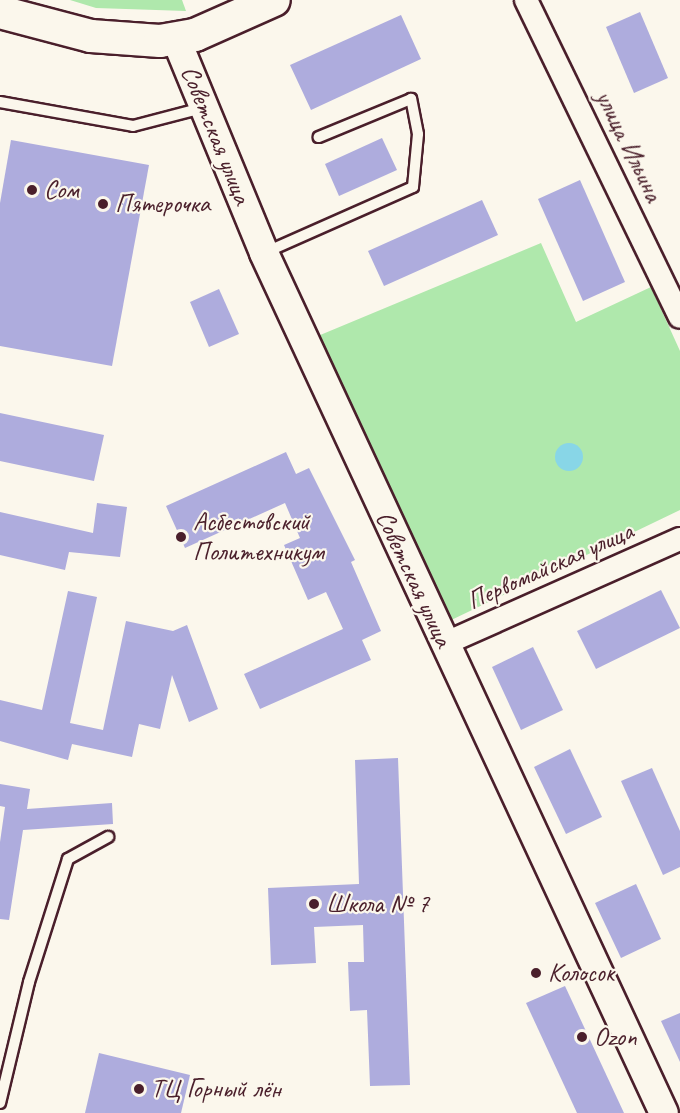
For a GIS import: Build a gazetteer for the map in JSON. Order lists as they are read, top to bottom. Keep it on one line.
{"streets":{"street":["Советская улица","улица Ильина","Первомайская улица"]},"crossings":[["Советская улица","Первомайская улица"]],"places":["Сом","Пятерочка","Асбестовский Политехникум","Школа № 7","Колосок","Ozon","ТЦ Горный лён"]}
